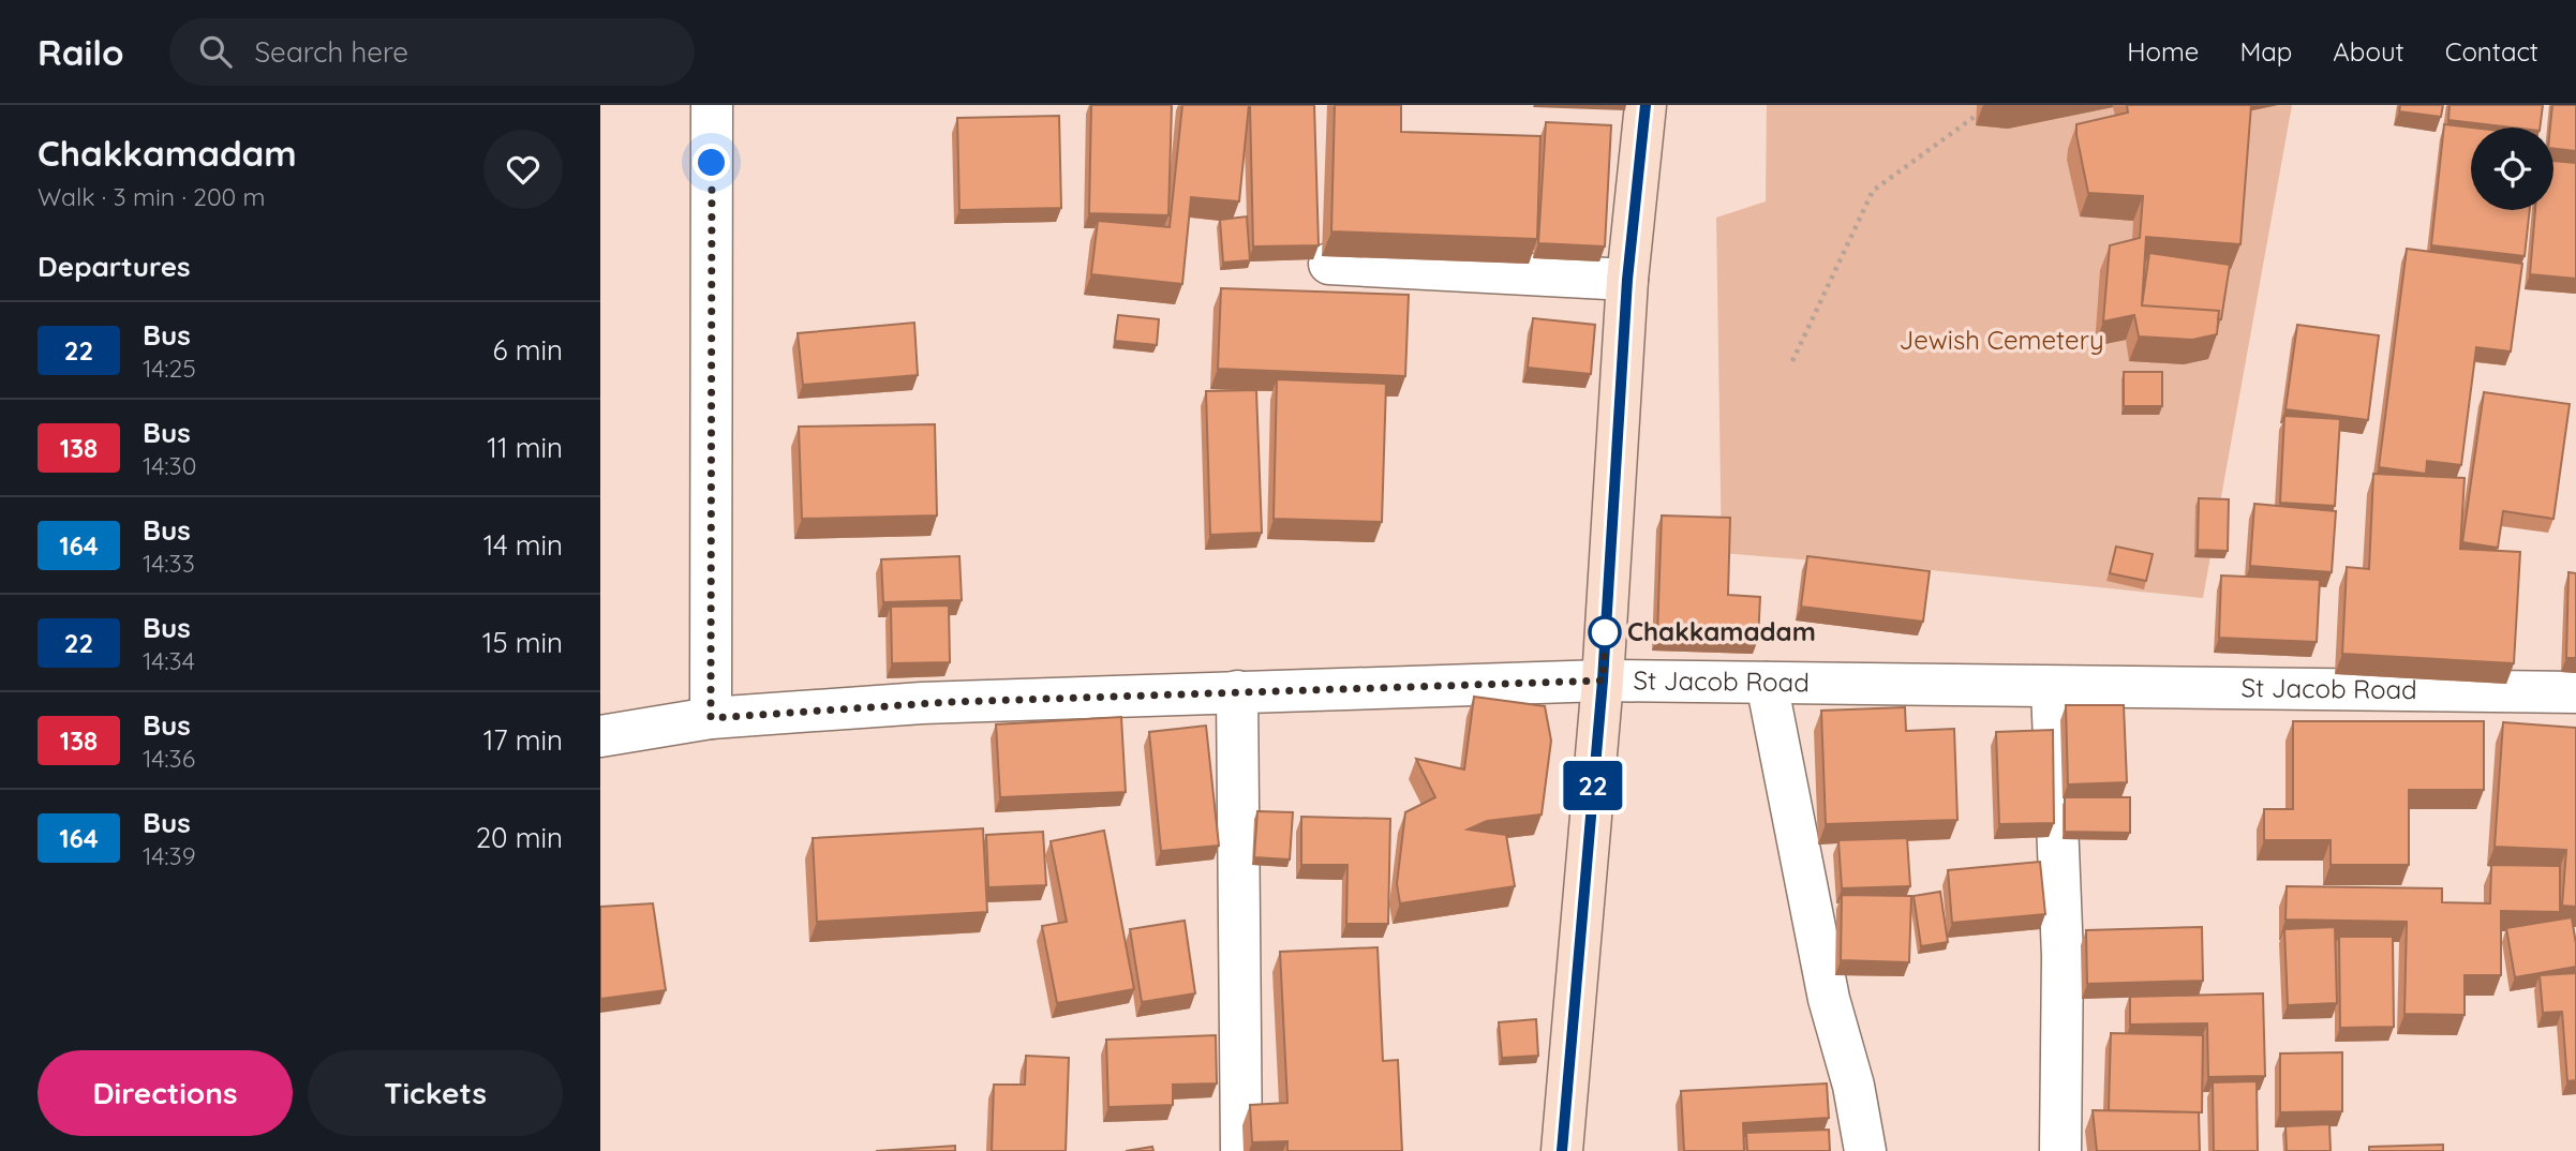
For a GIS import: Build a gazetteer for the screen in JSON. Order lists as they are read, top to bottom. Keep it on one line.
{"streets":{"street":["St Jacob Road"]},"parks":["Jewish Cemetery"],"places":["Chakkamadam"],"lines":["bus line 22"],"page":{"header":"Railo","search":"Search here","nav":["Home","Map","About","Contact"],"heading":[["Chakkamadam","Walk · 3 min · 200 m"],"Departures"],"on_map":"22","list":[{"mark":"22","name":"Bus","note":"14:25","value":"6 min"},{"mark":"138","name":"Bus","note":"14:30","value":"11 min"},{"mark":"164","name":"Bus","note":"14:33","value":"14 min"},{"mark":"22","name":"Bus","note":"14:34","value":"15 min"},{"mark":"138","name":"Bus","note":"14:36","value":"17 min"},{"mark":"164","name":"Bus","note":"14:39","value":"20 min"}],"buttons":["Directions","Tickets"]}}
